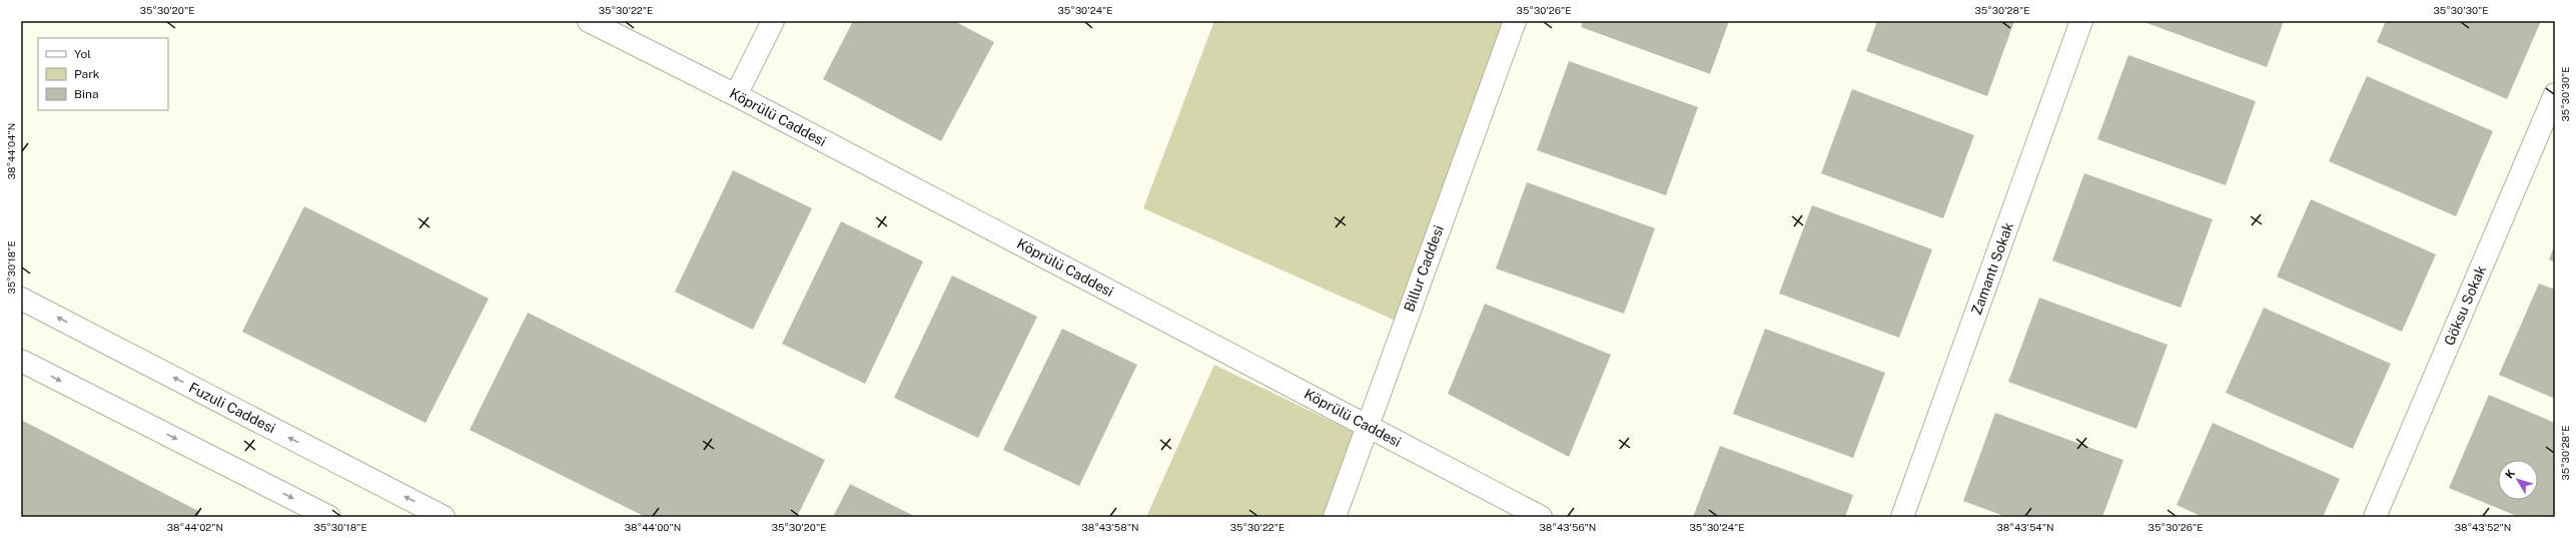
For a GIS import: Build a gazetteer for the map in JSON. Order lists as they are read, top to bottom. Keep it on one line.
{"streets":{"street":["Köprülü Caddesi","Billur Caddesi","Zamantı Sokak","Göksu Sokak","Fuzuli Caddesi"]},"crossings":[["Köprülü Caddesi","Billur Caddesi"]],"legend":["Yol","Park","Bina"],"north":"top left","coordinates":["35°30'20\"E","35°30'22\"E","35°30'24\"E","35°30'26\"E","35°30'28\"E","35°30'30\"E","38°44'04\"N","35°30'18\"E","38°44'02\"N","38°44'00\"N","38°43'58\"N","38°43'56\"N","38°43'54\"N","38°43'52\"N"]}
